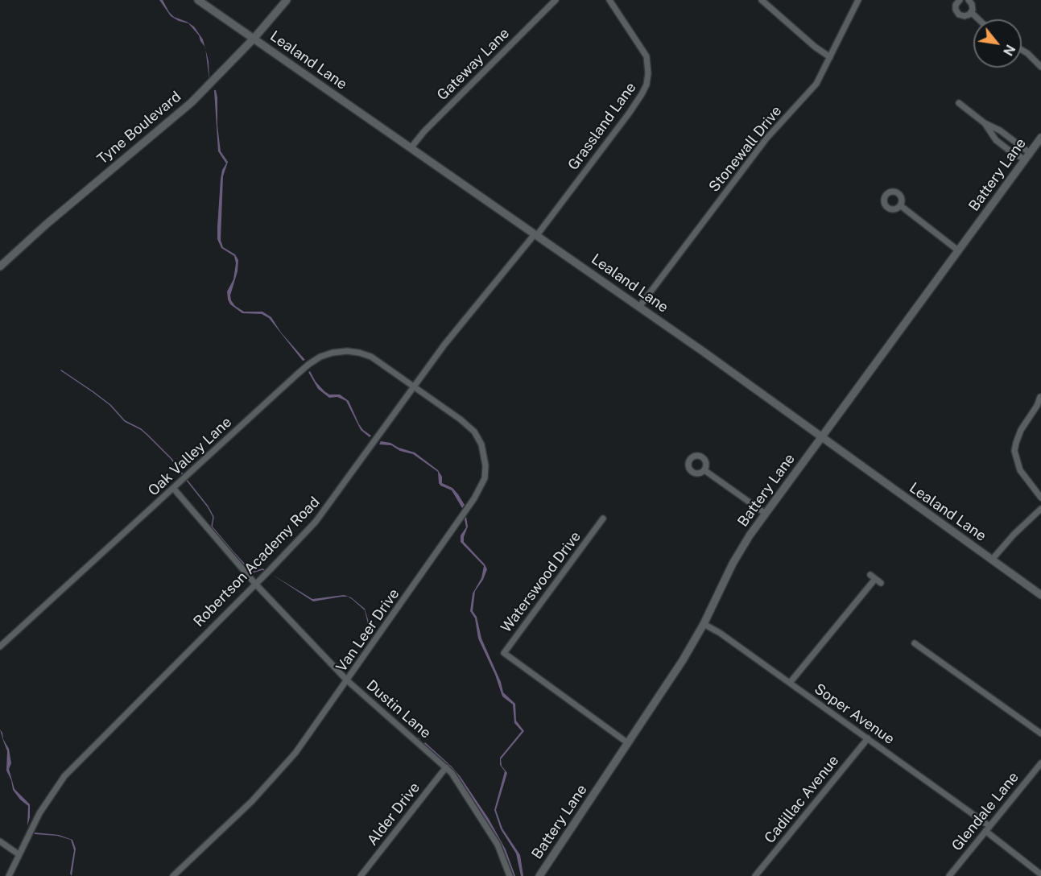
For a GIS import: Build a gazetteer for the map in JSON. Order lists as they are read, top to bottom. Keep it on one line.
{"streets":{"street":["Lealand Lane","Gateway Lane","Grassland Lane","Tyne Boulevard","Stonewall Drive","Battery Lane","Oak Valley Lane","Robertson Academy Road","Waterswood Drive","Van Leer Drive","Dustin Lane","Soper Avenue","Cadillac Avenue","Glendale Lane","Alder Drive"]},"crossings":[["Lealand Lane","Gateway Lane"],["Lealand Lane","Grassland Lane"],["Lealand Lane","Tyne Boulevard"],["Lealand Lane","Stonewall Drive"],["Lealand Lane","Battery Lane"],["Lealand Lane","Robertson Academy Road"],["Grassland Lane","Robertson Academy Road"],["Battery Lane","Waterswood Drive"],["Battery Lane","Soper Avenue"],["Oak Valley Lane","Robertson Academy Road"],["Oak Valley Lane","Van Leer Drive"],["Oak Valley Lane","Dustin Lane"],["Robertson Academy Road","Van Leer Drive"],["Robertson Academy Road","Dustin Lane"],["Van Leer Drive","Dustin Lane"],["Dustin Lane","Alder Drive"],["Soper Avenue","Cadillac Avenue"],["Soper Avenue","Glendale Lane"]],"north":"bottom right"}
